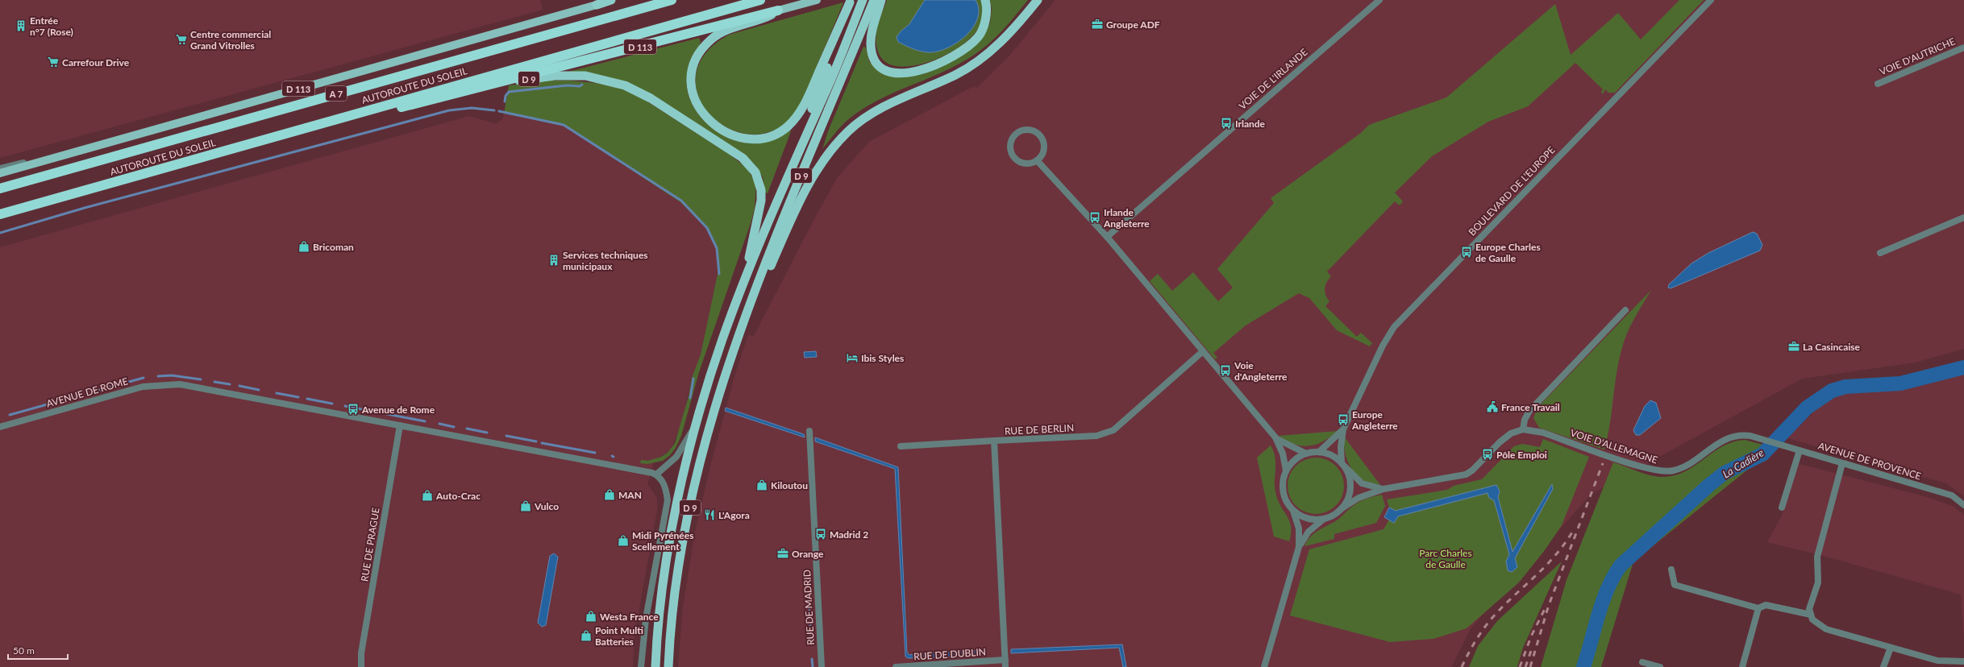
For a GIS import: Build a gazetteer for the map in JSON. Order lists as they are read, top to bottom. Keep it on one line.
{"streets":{"highway":["D 113","D 9","AUTOROUTE DU SOLEIL","A 7"],"street":["VOIE D'AUTRICHE","VOIE DE L'IRLANDE","BOULEVARD DE L'EUROPE","AVENUE DE ROME","RUE DE BERLIN","VOIE D'ALLEMAGNE","AVENUE DE PROVENCE","RUE DE PRAGUE","RUE DE MADRID","RUE DE DUBLIN"]},"crossings":[["D 113","D 9"],["D 113","AUTOROUTE DU SOLEIL"],["AVENUE DE ROME","RUE DE PRAGUE"],["RUE DE BERLIN","RUE DE DUBLIN"],["VOIE D'ALLEMAGNE","AVENUE DE PROVENCE"]],"water":["La Cadière"],"parks":["Parc Charles de Gaulle"],"places":{"office":["Groupe ADF","La Casincaise","Orange"],"building":["Entrée n°7 (Rose)","Services techniques municipaux"],"supermarket":["Centre commercial Grand Vitrolles","Carrefour Drive"],"bus stop":["Irlande","Irlande Angleterre","Europe Charles de Gaulle","Voie d'Angleterre","Avenue de Rome","Europe Angleterre","Pôle Emploi","Madrid 2"],"shop":["Bricoman","Kiloutou","MAN","Auto-Crac","Vulco","Midi Pyrénées Scellement","Westa France","Point Multi Batteries"],"hotel":["Ibis Styles"],"public building":["France Travail"],"restaurant":["L'Agora"]},"scale_bar":"50 m"}
